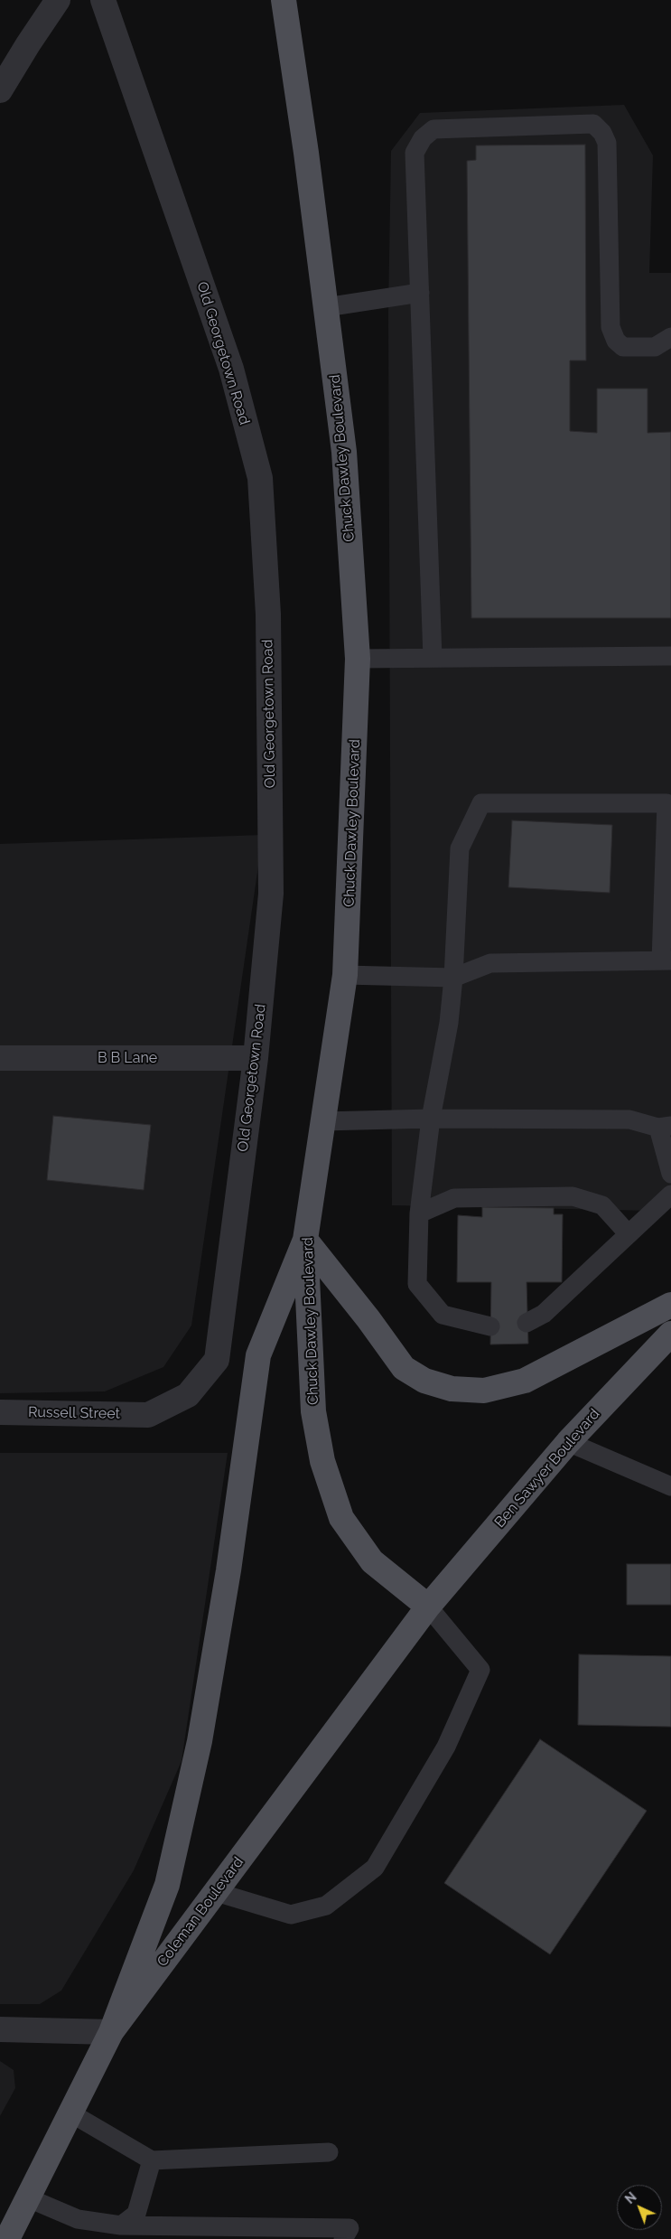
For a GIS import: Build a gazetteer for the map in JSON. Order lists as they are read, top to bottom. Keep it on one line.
{"streets":{"main road":["Chuck Dawley Boulevard","Ben Sawyer Boulevard","Coleman Boulevard"],"street":["Old Georgetown Road","B B Lane","Russell Street"]},"crossings":[["Old Georgetown Road","B B Lane"],["Old Georgetown Road","Russell Street"],["Chuck Dawley Boulevard","Ben Sawyer Boulevard"],["Chuck Dawley Boulevard","Coleman Boulevard"],["Ben Sawyer Boulevard","Coleman Boulevard"]],"north":"top left"}
